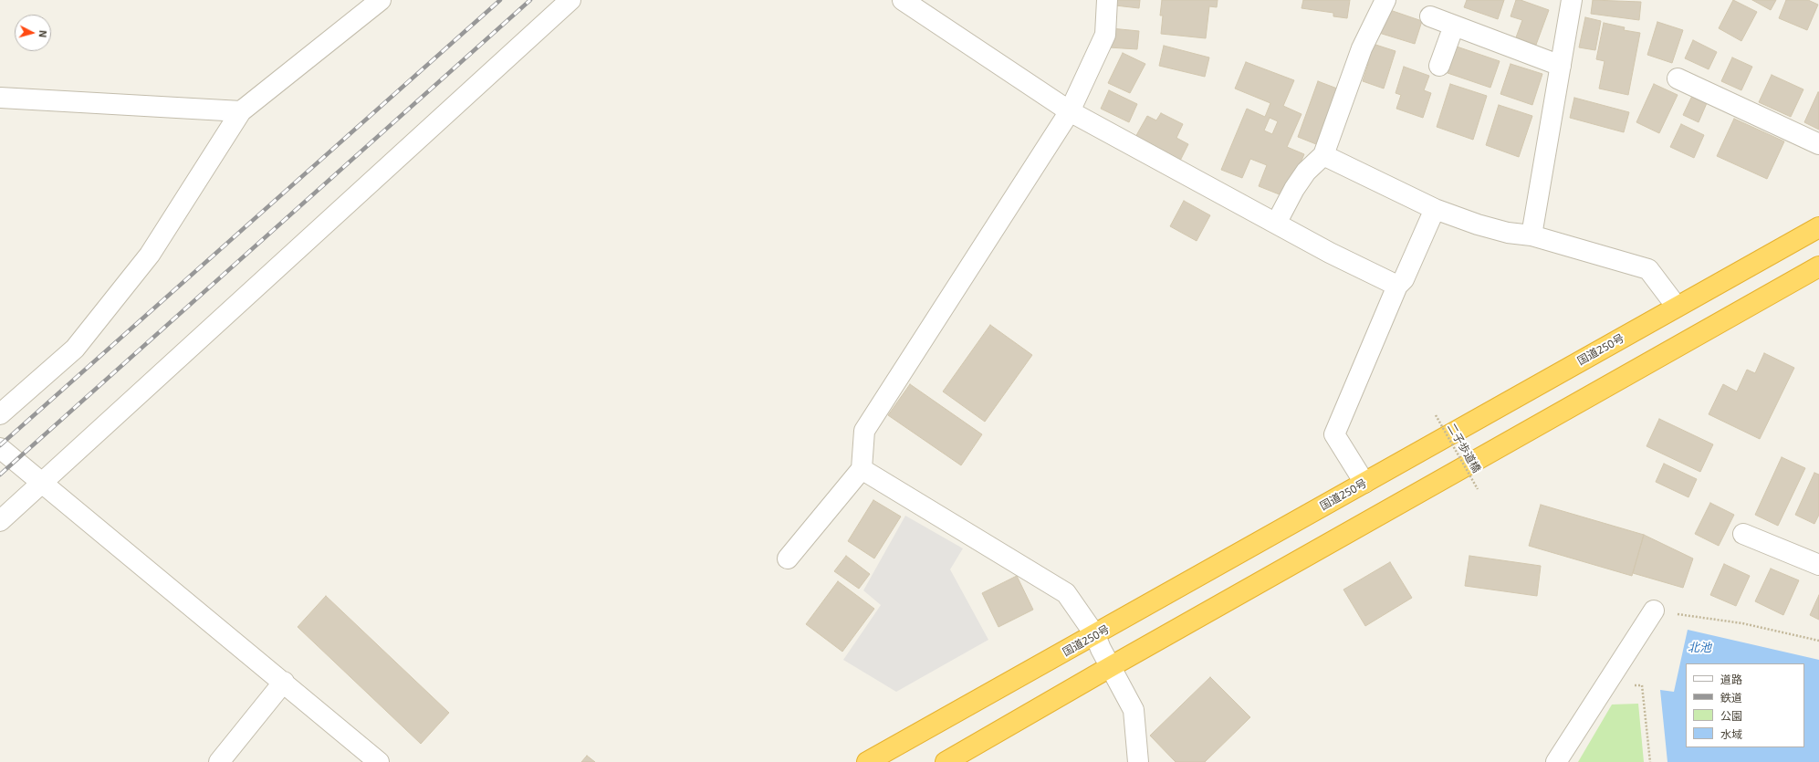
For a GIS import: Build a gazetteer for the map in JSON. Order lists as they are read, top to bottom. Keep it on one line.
{"streets":{"highway":["国道250号"],"path":["二子歩道橋"]},"water":["北池"],"legend":["道路","鉄道","公園","水域"],"north":"right"}
